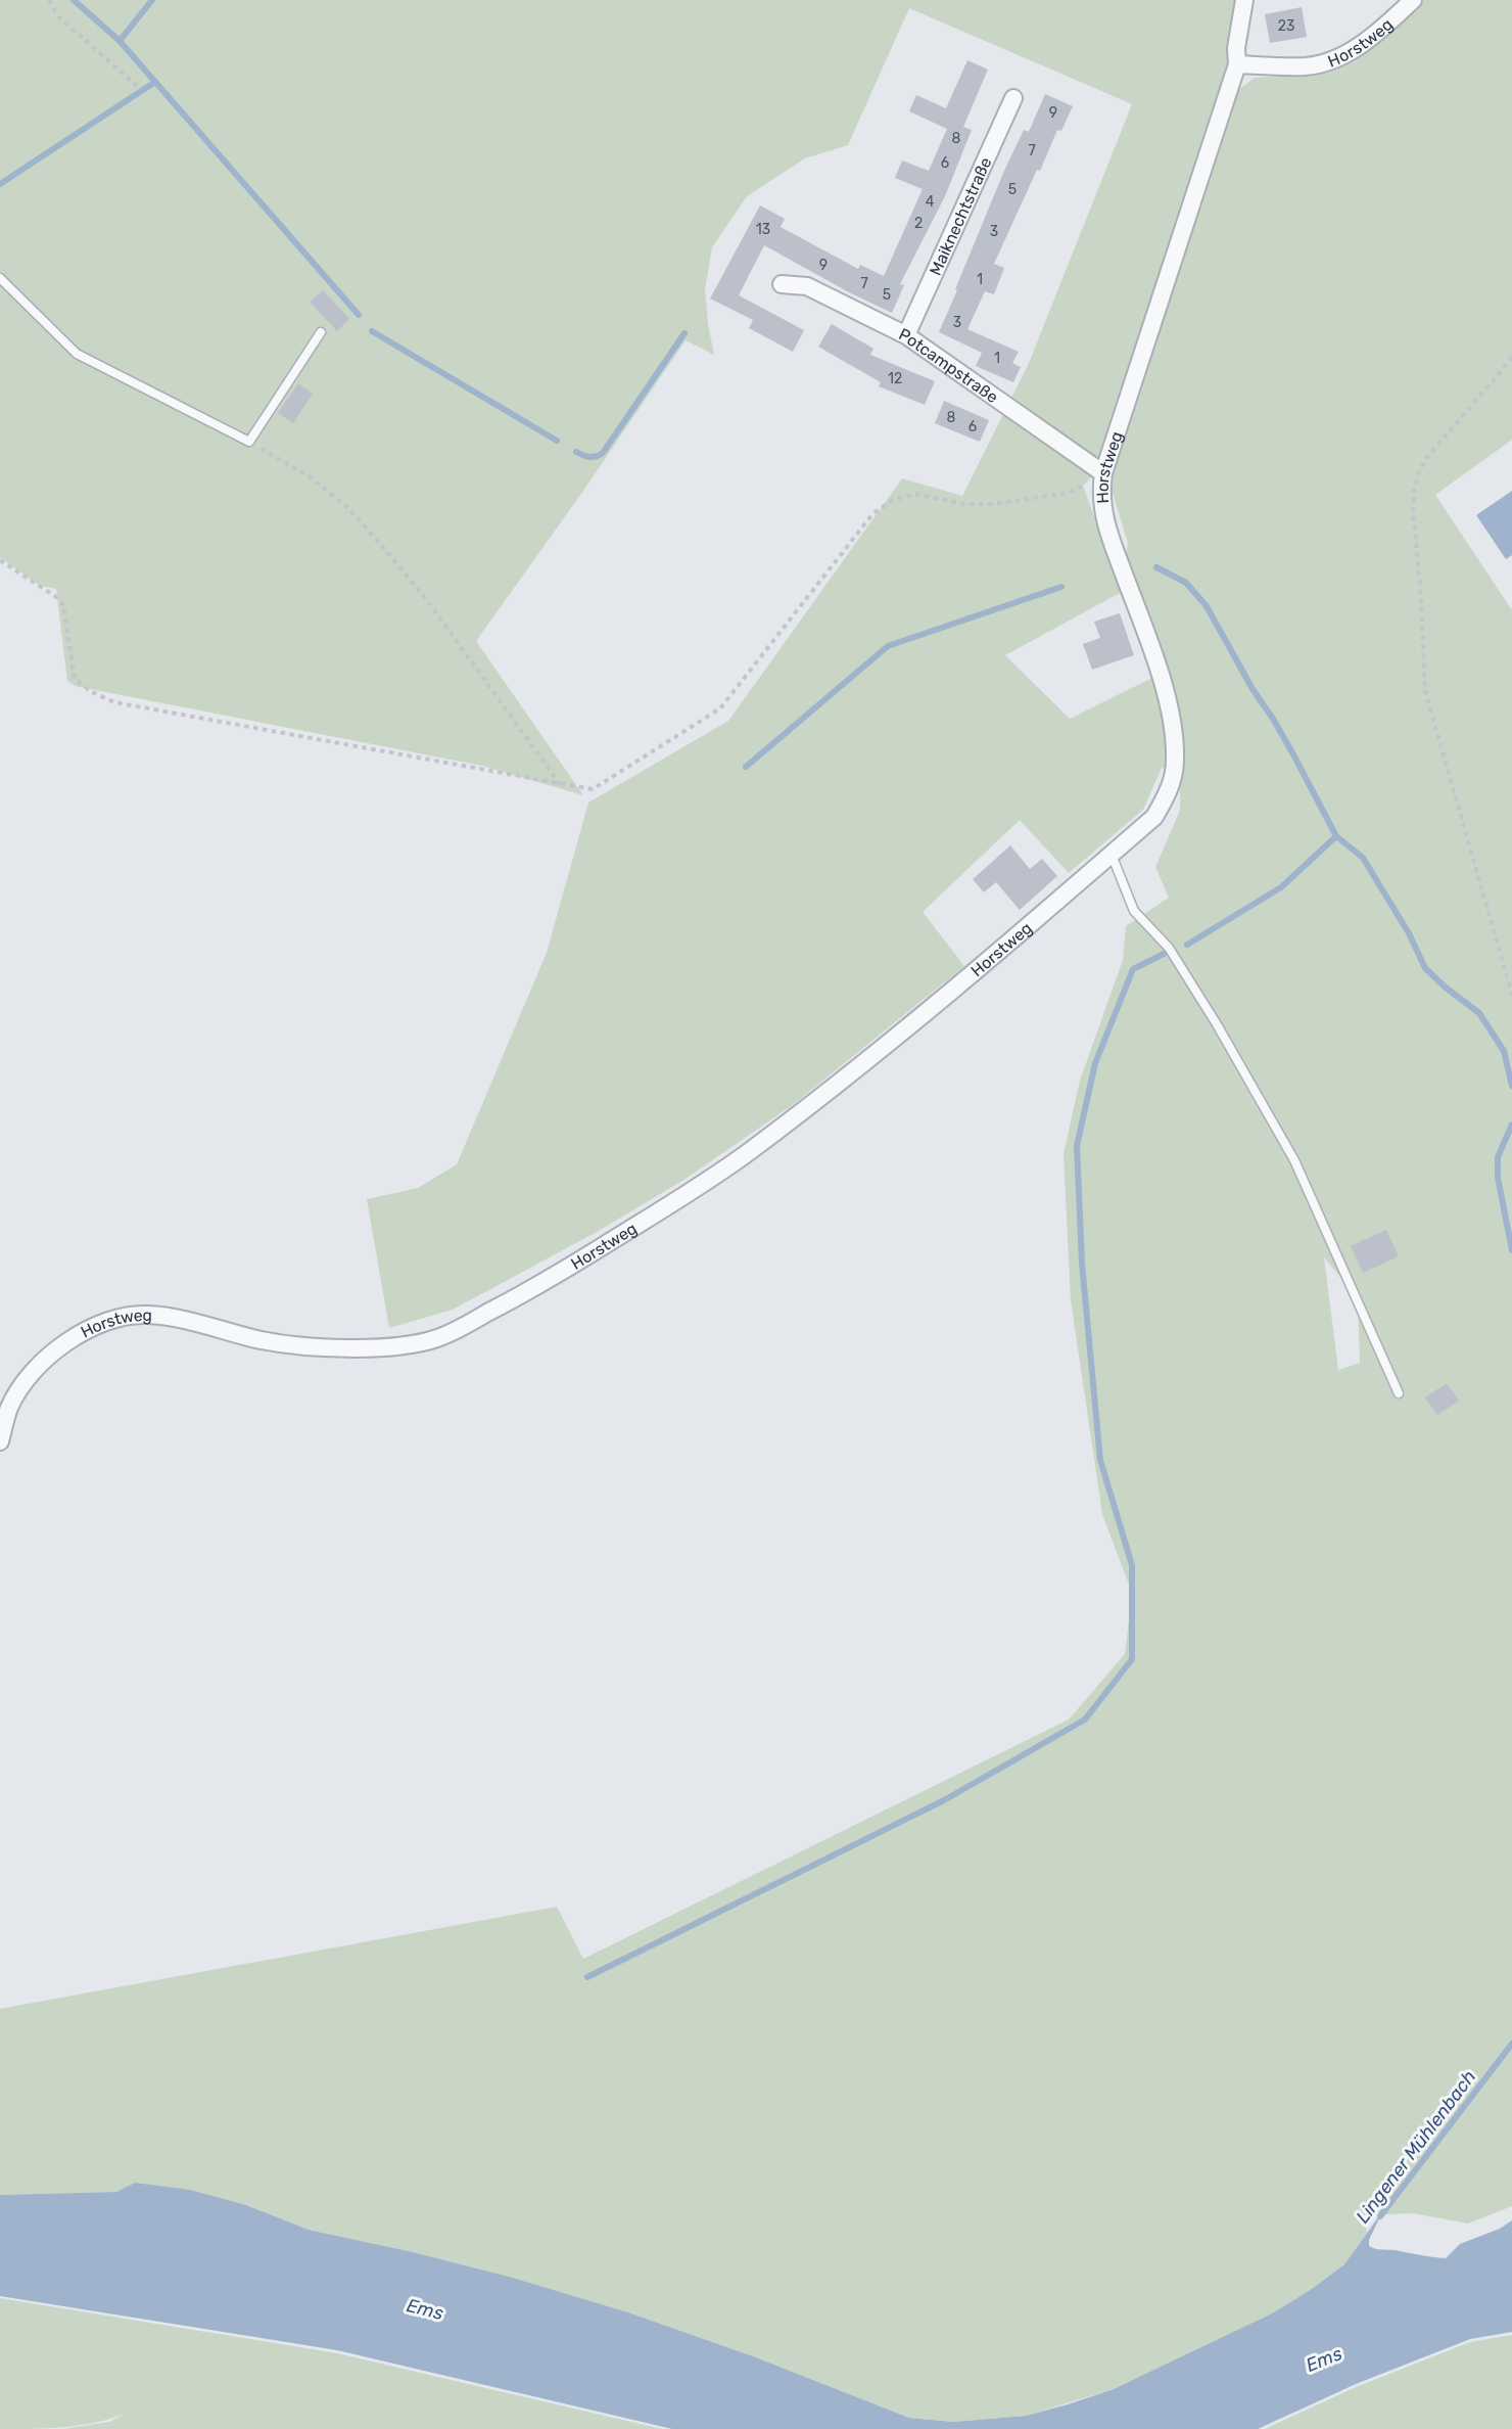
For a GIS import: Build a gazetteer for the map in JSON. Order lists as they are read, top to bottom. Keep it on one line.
{"streets":{"street":["Horstweg","Maiknechtstraße","Potcampstraße"]},"crossings":[["Horstweg","Potcampstraße"],["Maiknechtstraße","Potcampstraße"]],"water":["Lingener Mühlenbach","Ems"],"house_numbers":["23","9","8","7","6","5","4","2","13","3","9","1","7","5","3","1","12","8","6"]}
